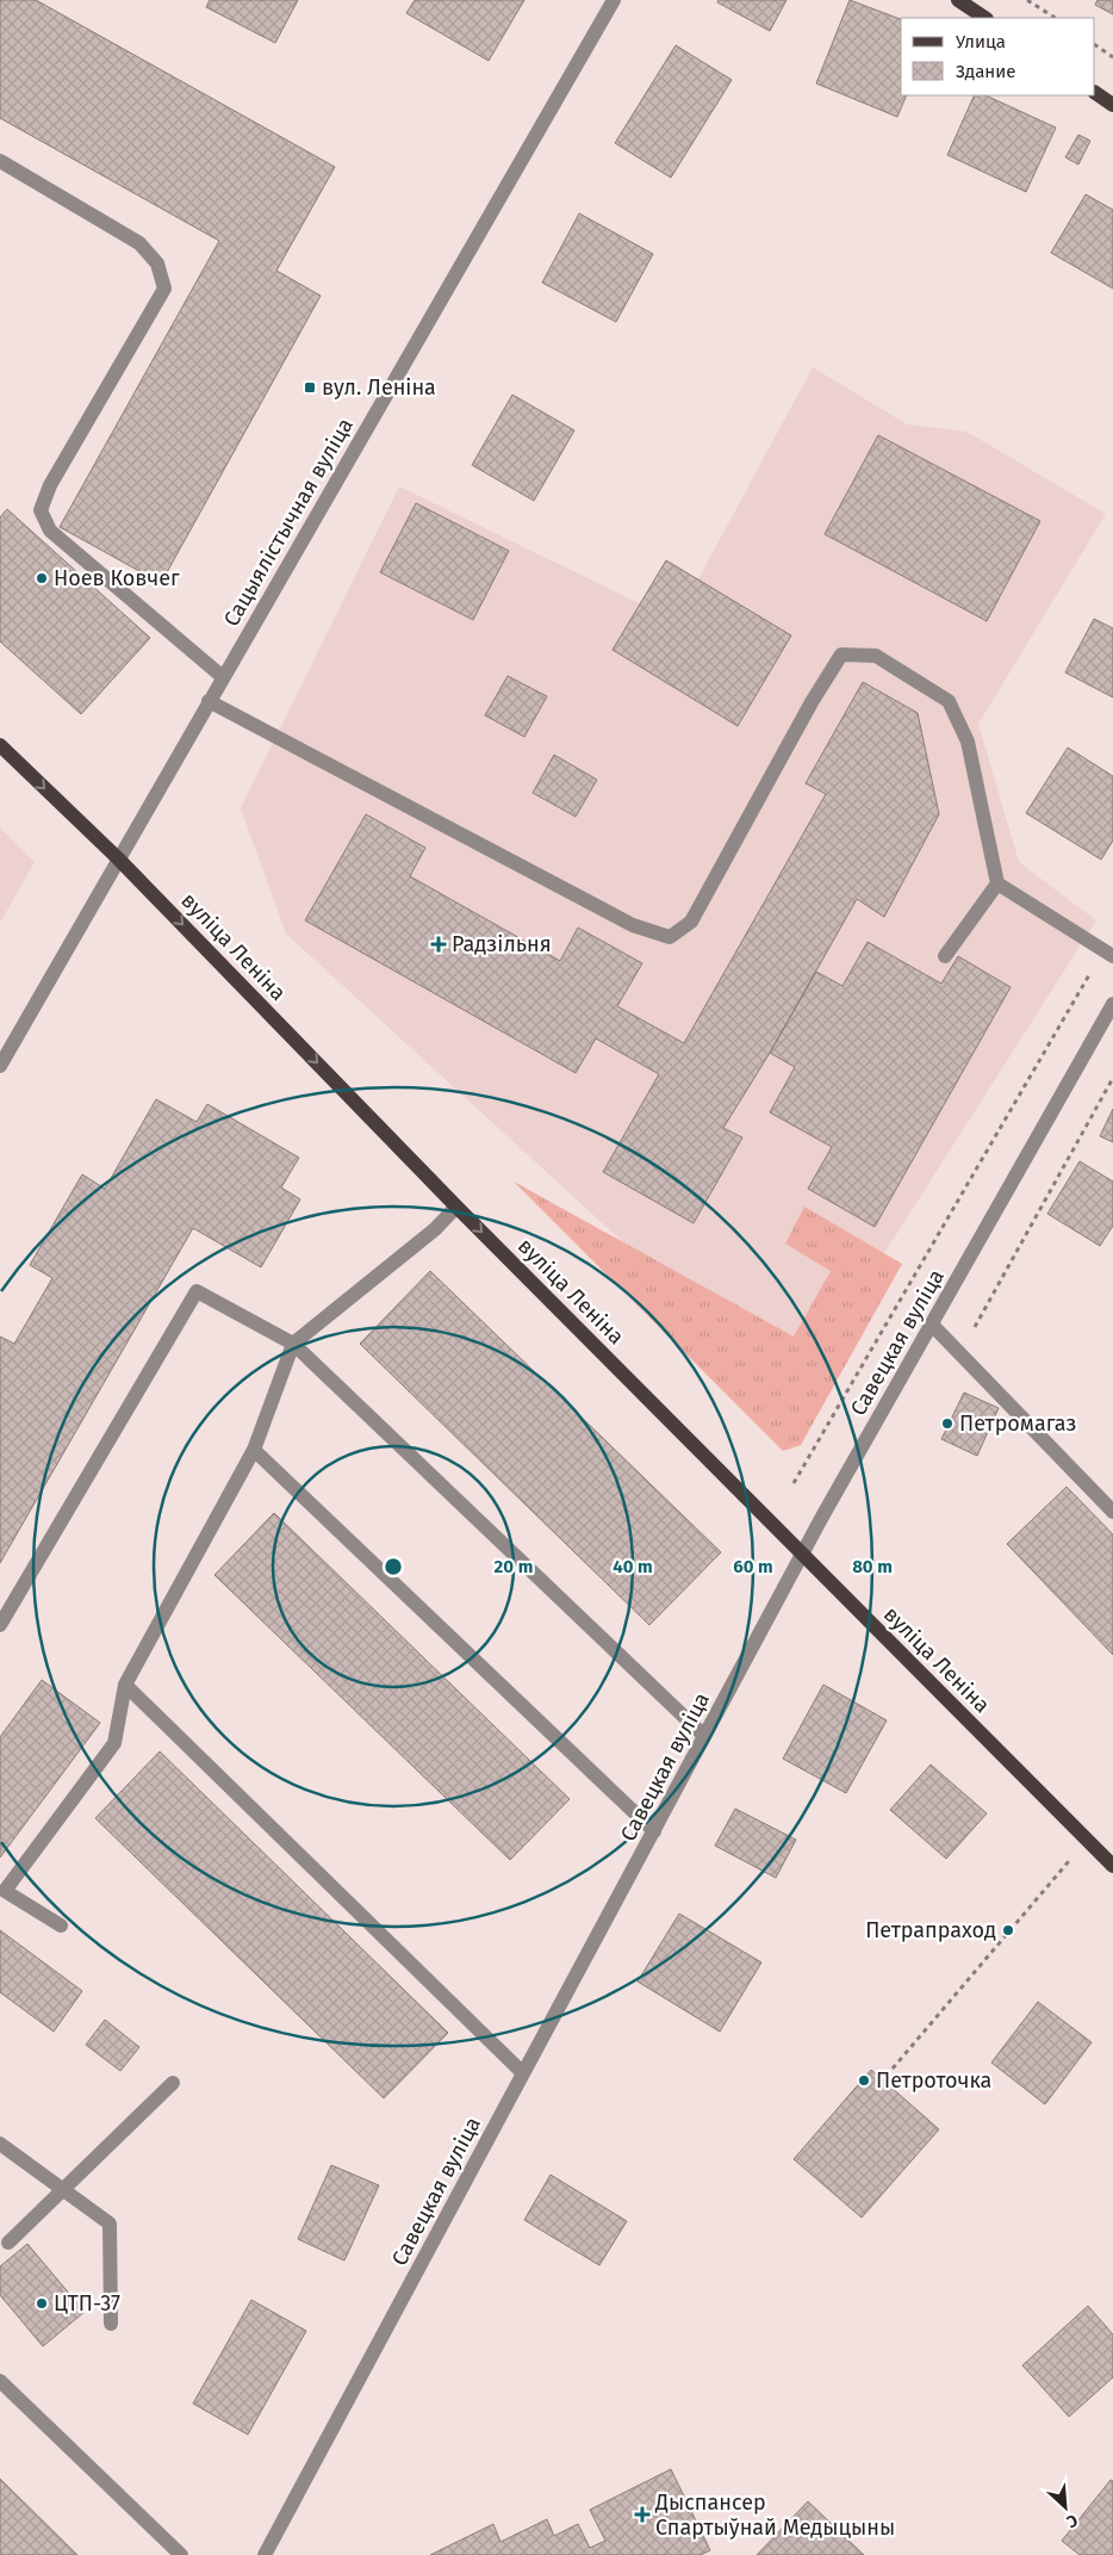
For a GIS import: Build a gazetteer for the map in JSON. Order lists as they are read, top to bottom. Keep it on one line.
{"streets":{"main road":["вуліца Леніна"],"street":["Сацыялістычная вуліца","Савецкая вуліца"]},"crossings":[["Сацыялістычная вуліца","вуліца Леніна"],["вуліца Леніна","Савецкая вуліца"]],"one_way":["вуліца Леніна"],"places":{"transit":["вул. Леніна"],"other":["Ноев Ковчег","Петромагаз","Петрапраход","Петроточка","ЦТП-37"],"health":["Радзільня","Дыспансер Спартыўнай Медыцыны"]},"legend":["Улица","Здание"],"north":"bottom right","rings":["20 m","40 m","60 m","80 m"]}
